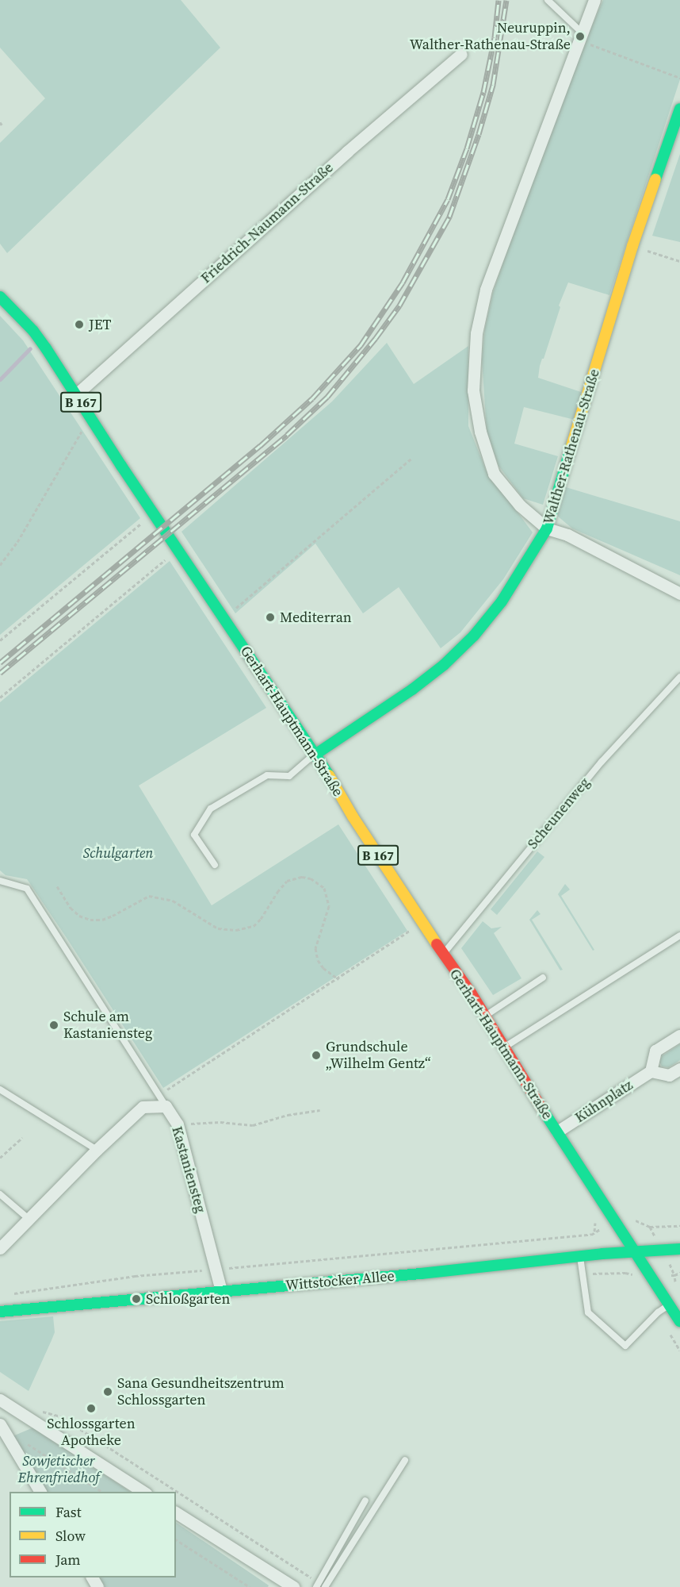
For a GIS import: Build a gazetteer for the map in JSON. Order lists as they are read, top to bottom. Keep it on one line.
{"streets":{"main road":["B 167","Walther-Rathenau-Straße","Gerhart-Hauptmann-Straße","Wittstocker Allee"],"street":["Friedrich-Naumann-Straße","Kühnplatz","Kastaniensteg"],"lane":["Scheunenweg"]},"crossings":[["Friedrich-Naumann-Straße","Gerhart-Hauptmann-Straße"],["Walther-Rathenau-Straße","Gerhart-Hauptmann-Straße"],["Gerhart-Hauptmann-Straße","Scheunenweg"],["Gerhart-Hauptmann-Straße","Kühnplatz"],["Gerhart-Hauptmann-Straße","Wittstocker Allee"],["Kastaniensteg","Wittstocker Allee"]],"parks":["Schulgarten","Sowjetischer Ehrenfriedhof"],"places":["Neuruppin, Walther-Rathenau-Straße","JET","Mediterran","Schule am Kastaniensteg","Grundschule „Wilhelm Gentz“","Schloßgarten","Sana Gesundheitszentrum Schlossgarten","Schlossgarten Apotheke"],"legend":["Fast","Slow","Jam"]}
